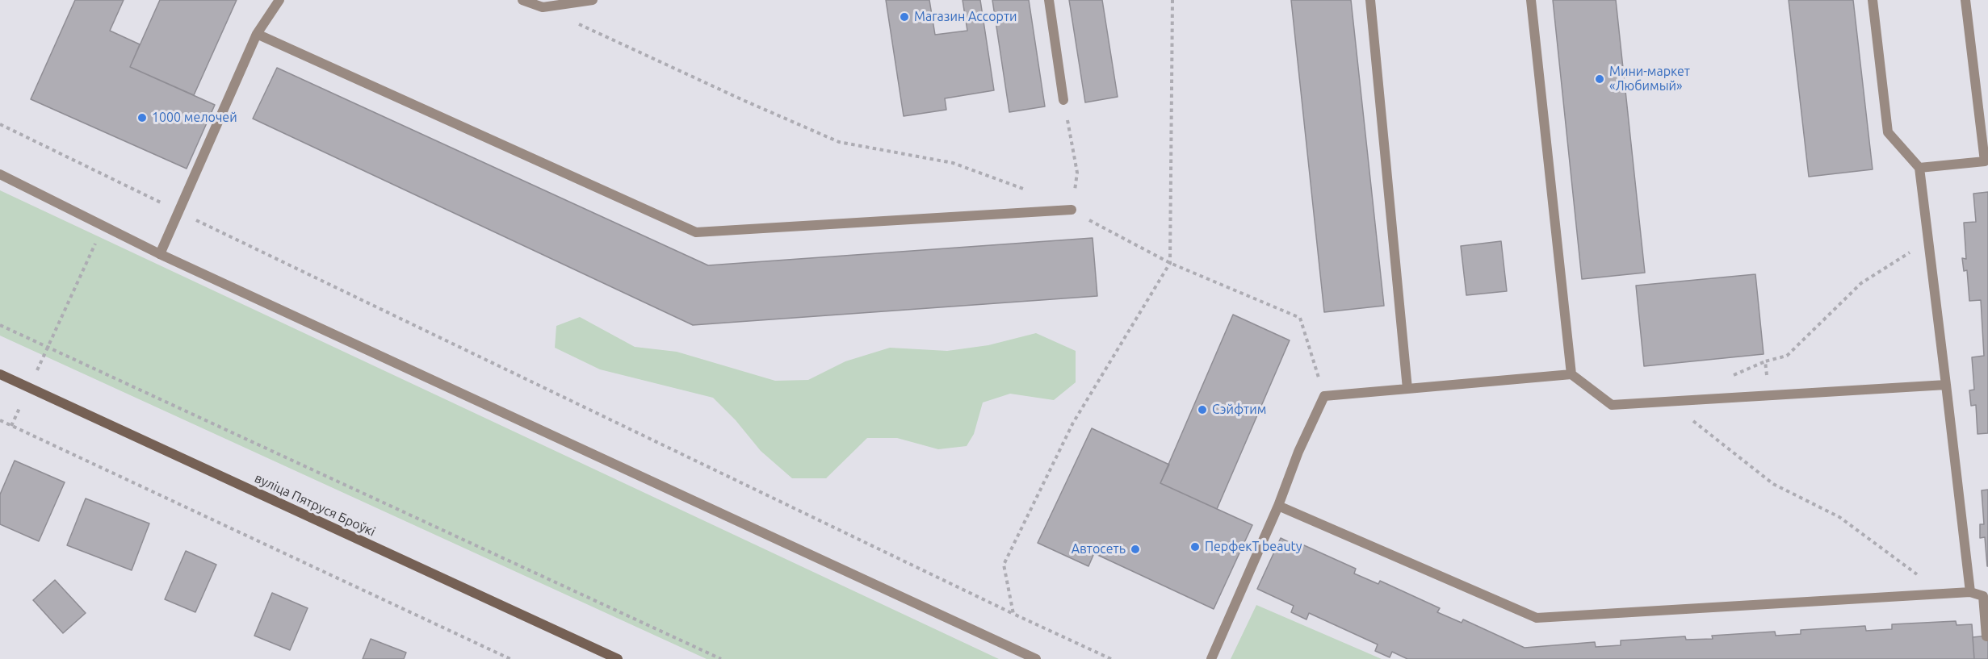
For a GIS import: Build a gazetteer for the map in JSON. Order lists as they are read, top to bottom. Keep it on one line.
{"streets":{"main road":["вуліца Пятруся Броўкі"]},"places":["Магазин Ассорти","Мини-маркет «Любимый»","1000 мелочей","Сэйфтим","ПерфекТ beauty","Автосеть"]}
